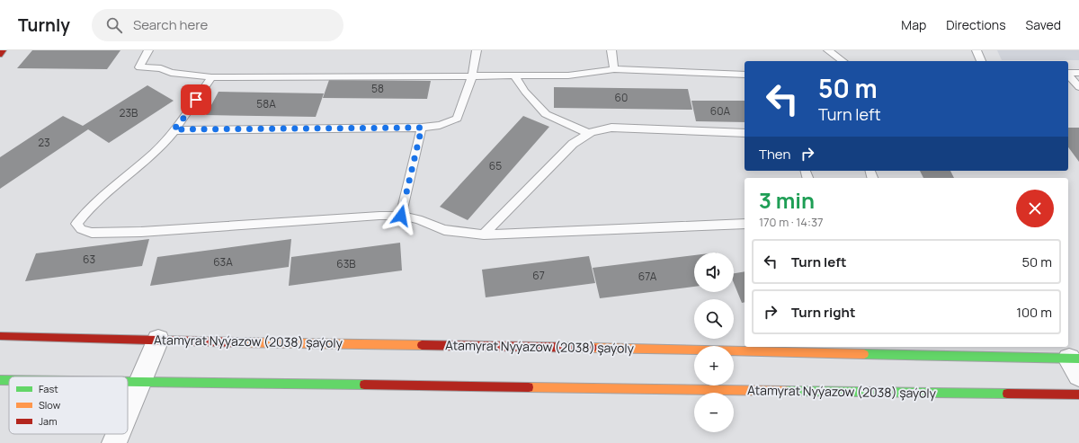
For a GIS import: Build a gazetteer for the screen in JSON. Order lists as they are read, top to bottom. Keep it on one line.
{"streets":{"main road":["Atamyrat Nyýazow (2038) şaýoly"]},"house_numbers":["58","60","58A","60A","23B","23","65","63","63A","63B","67","67A"],"legend":["Fast","Slow","Jam"],"page":{"header":"Turnly","search":"Search here","nav":["Map","Directions","Saved"],"turn":["50 m","Turn left"],"then":"Then","heading":["3 min","170 m · 14:37"],"list":[{"name":"Turn left","value":"50 m"},{"name":"Turn right","value":"100 m"}],"map_buttons":["+","−"]}}
